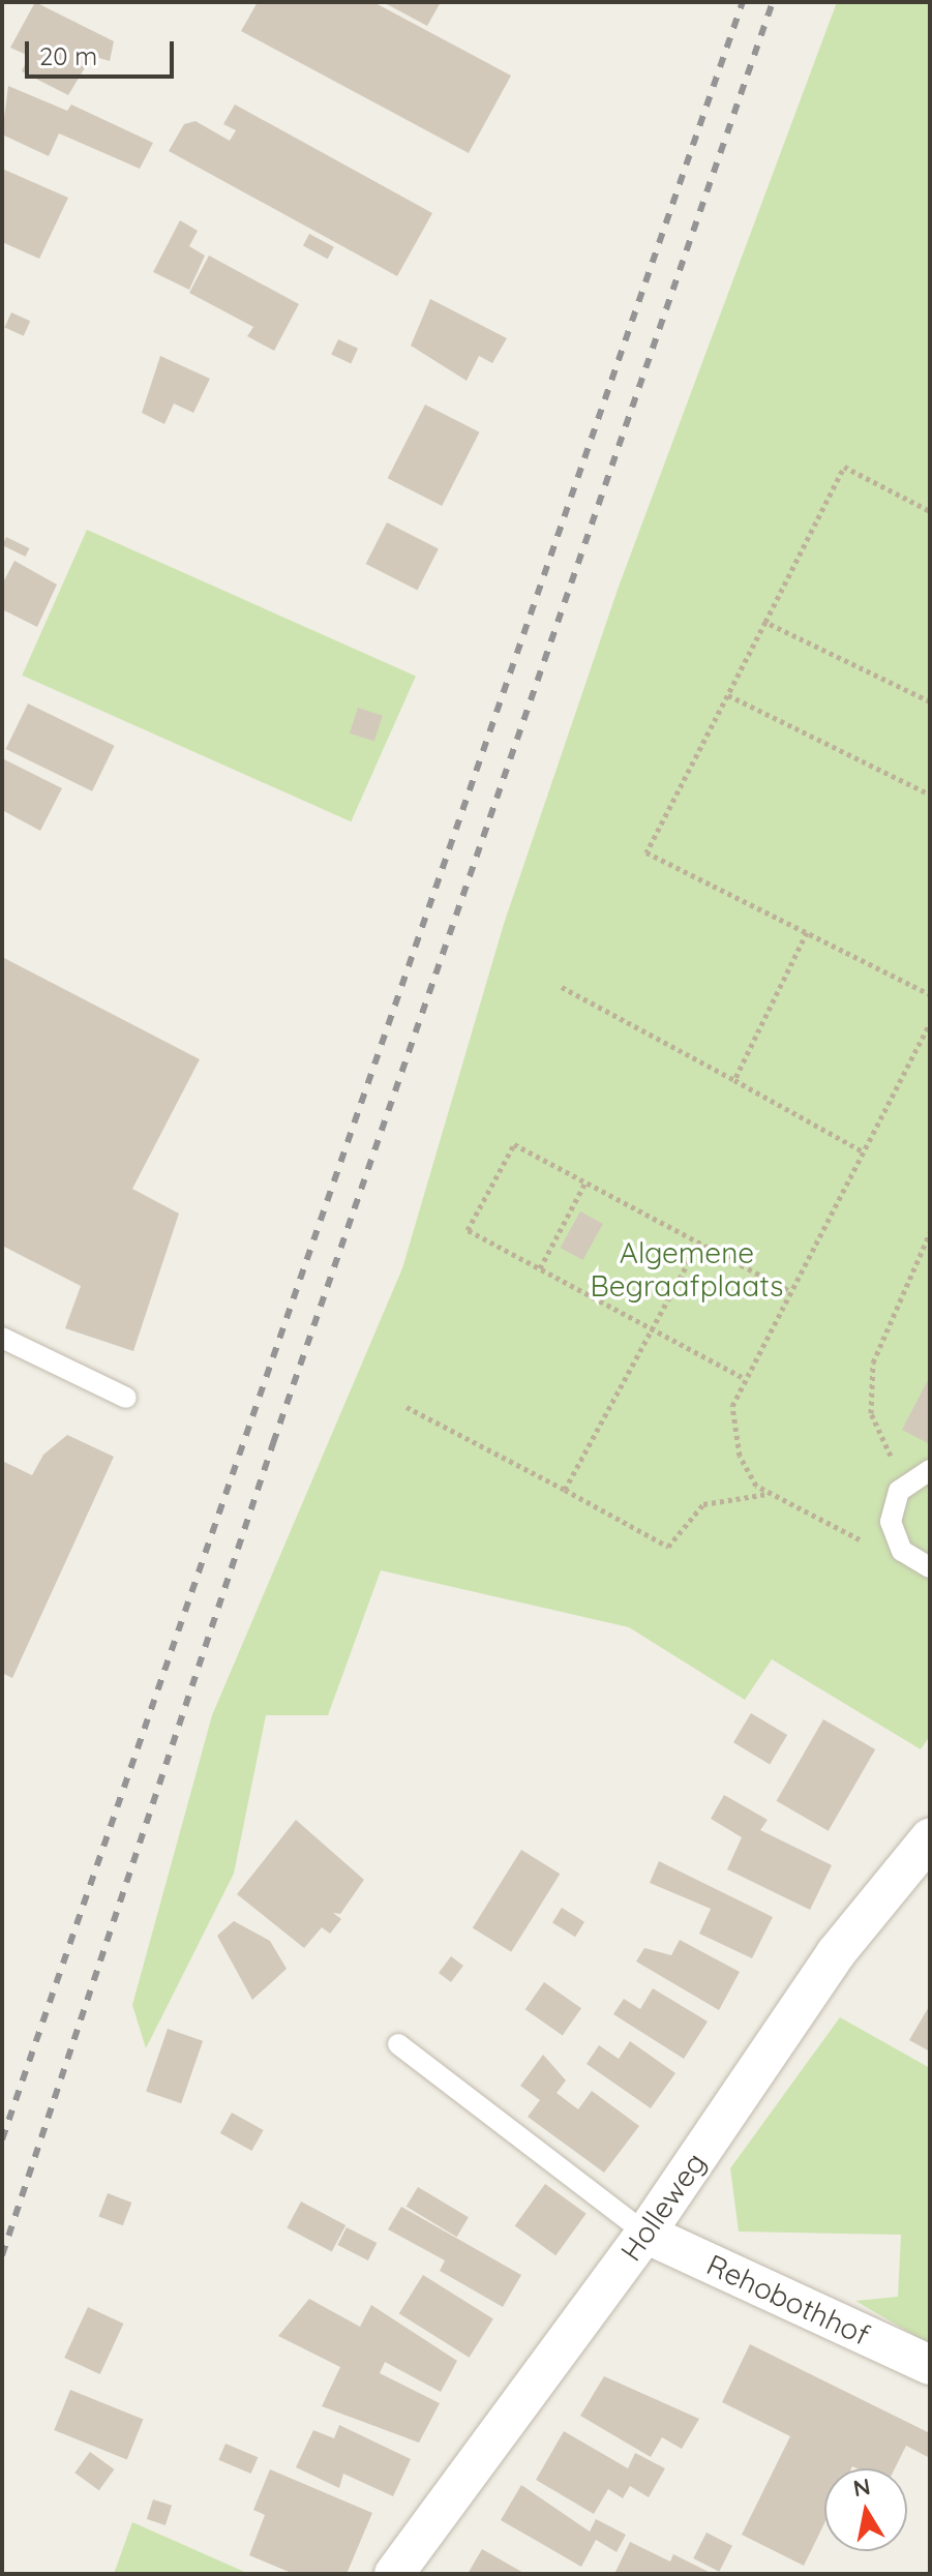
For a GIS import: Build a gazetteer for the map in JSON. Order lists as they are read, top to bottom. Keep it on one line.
{"streets":{"street":["Holleweg","Rehobothhof"]},"crossings":[["Holleweg","Rehobothhof"]],"parks":["Algemene Begraafplaats"],"scale_bar":"20 m","north":"top"}
